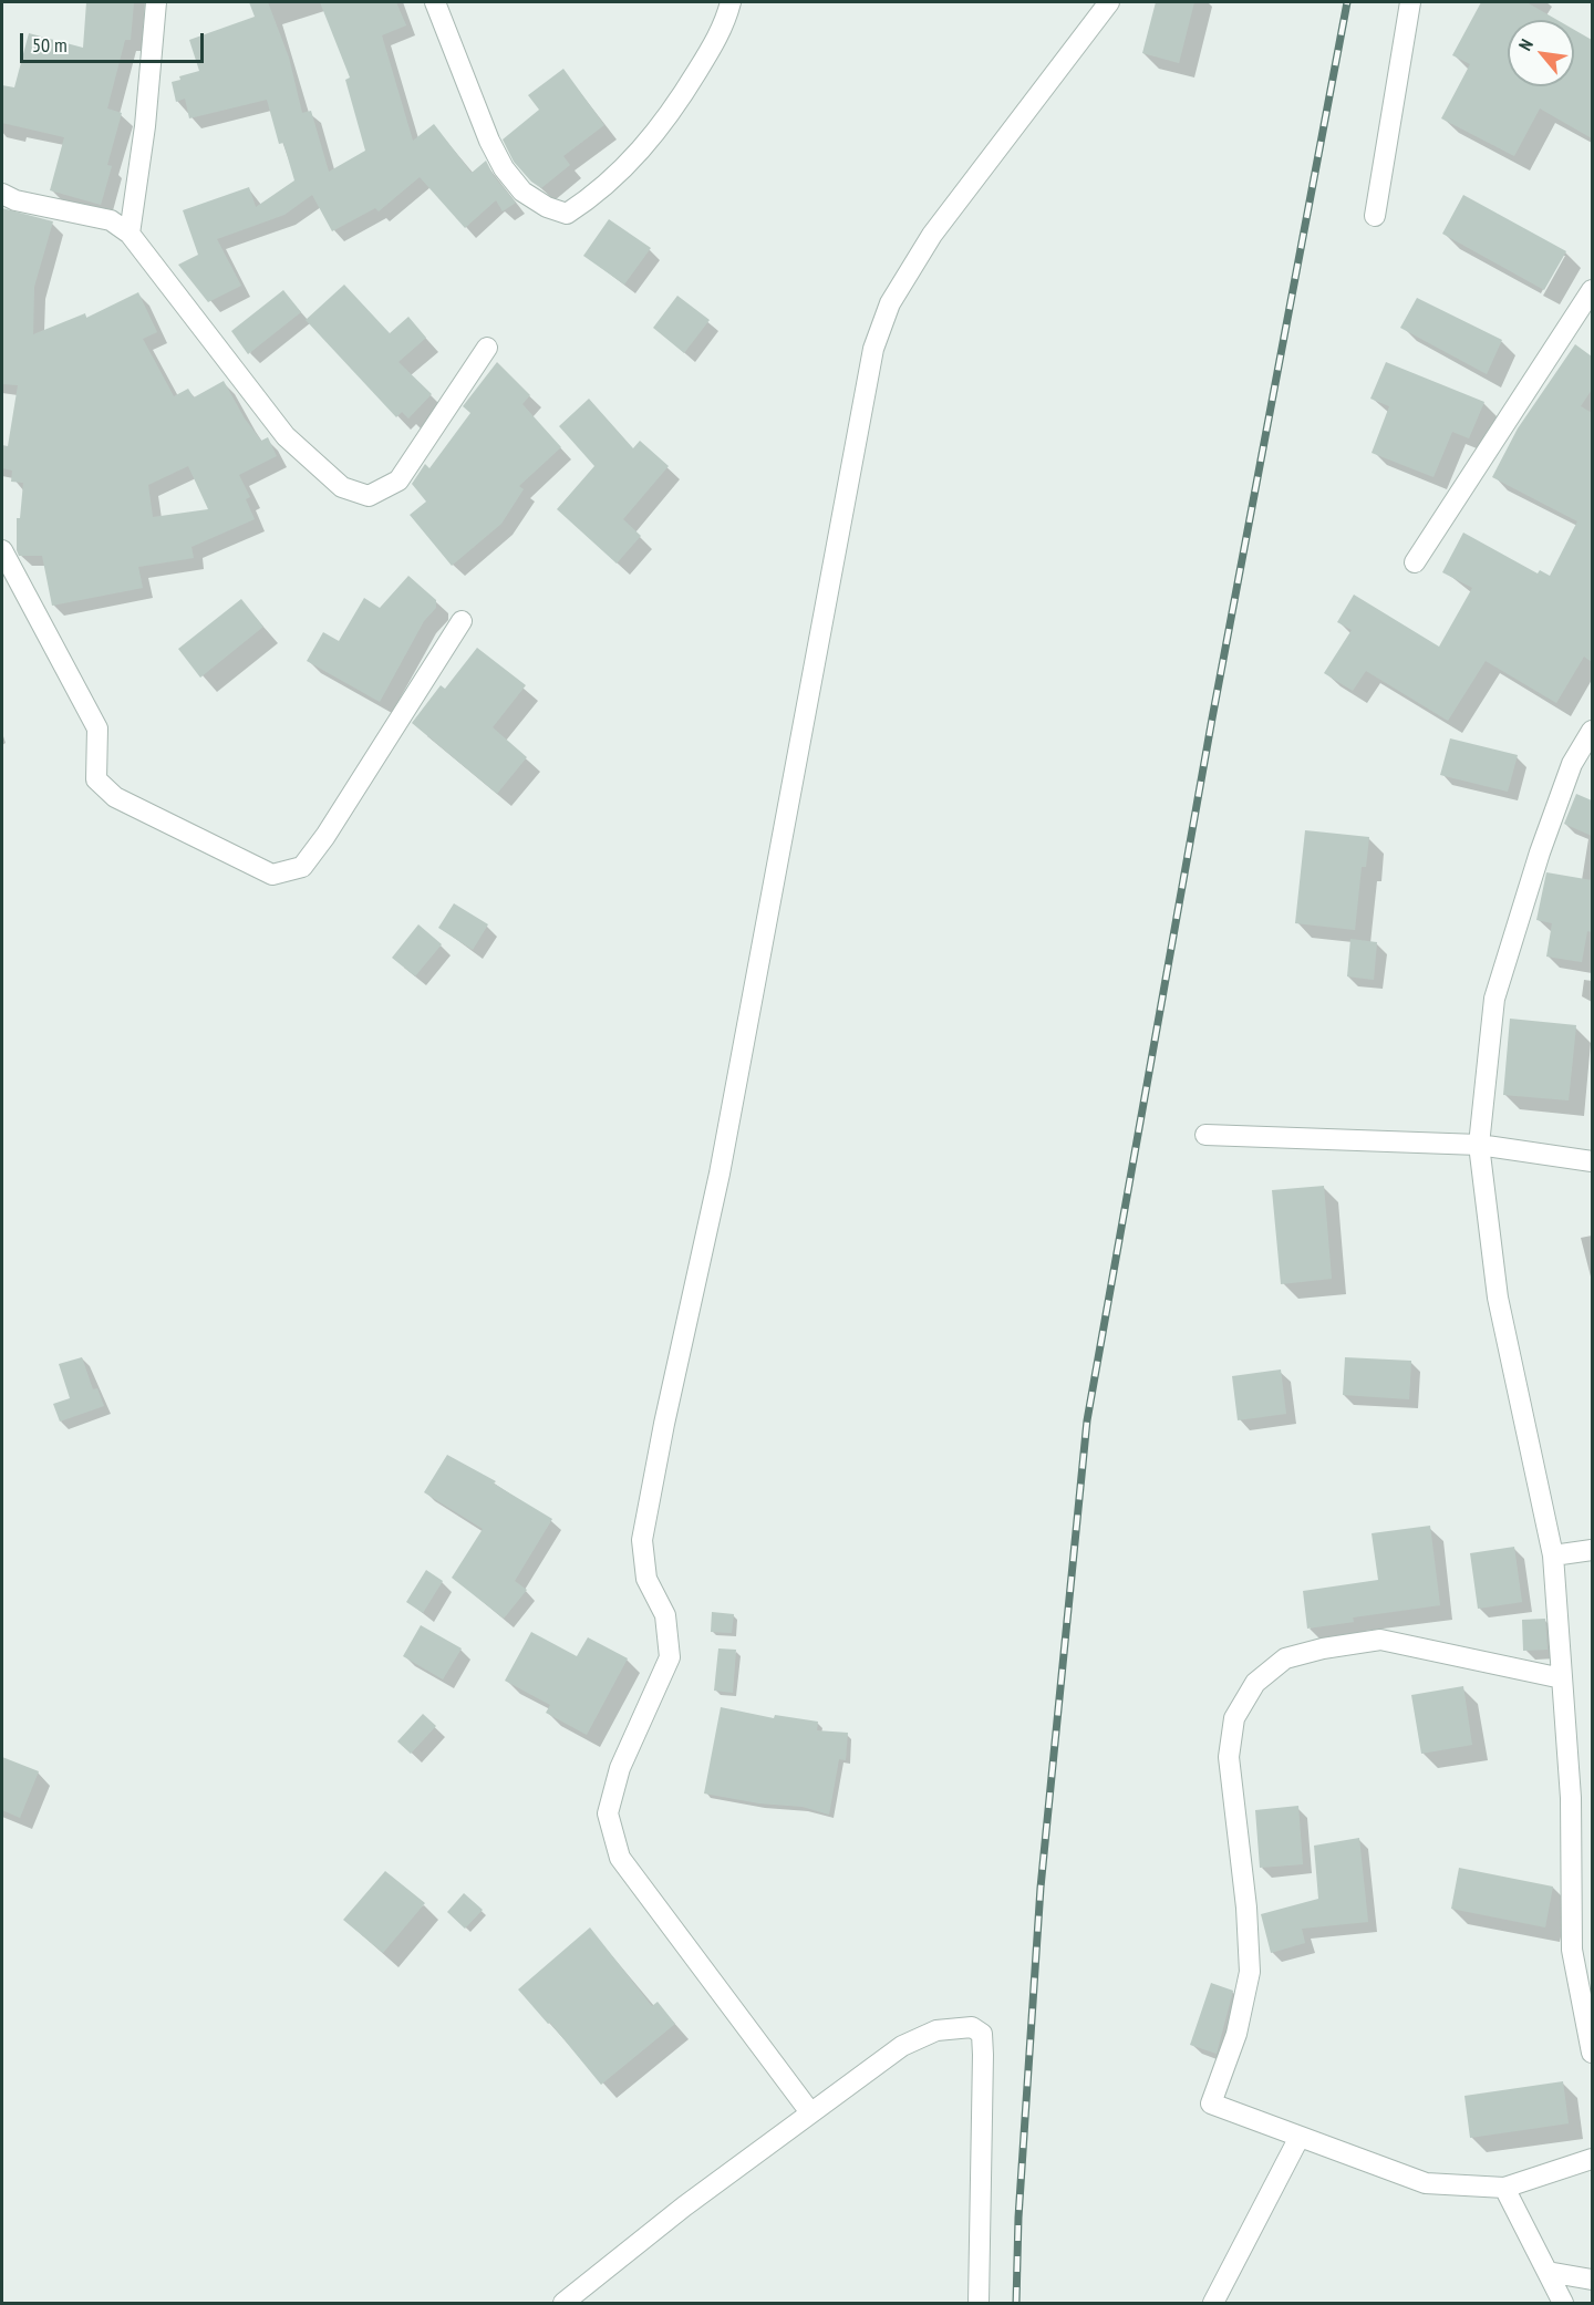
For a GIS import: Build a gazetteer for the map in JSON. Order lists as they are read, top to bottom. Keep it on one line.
{"scale_bar":"50 m","north":"top left"}
